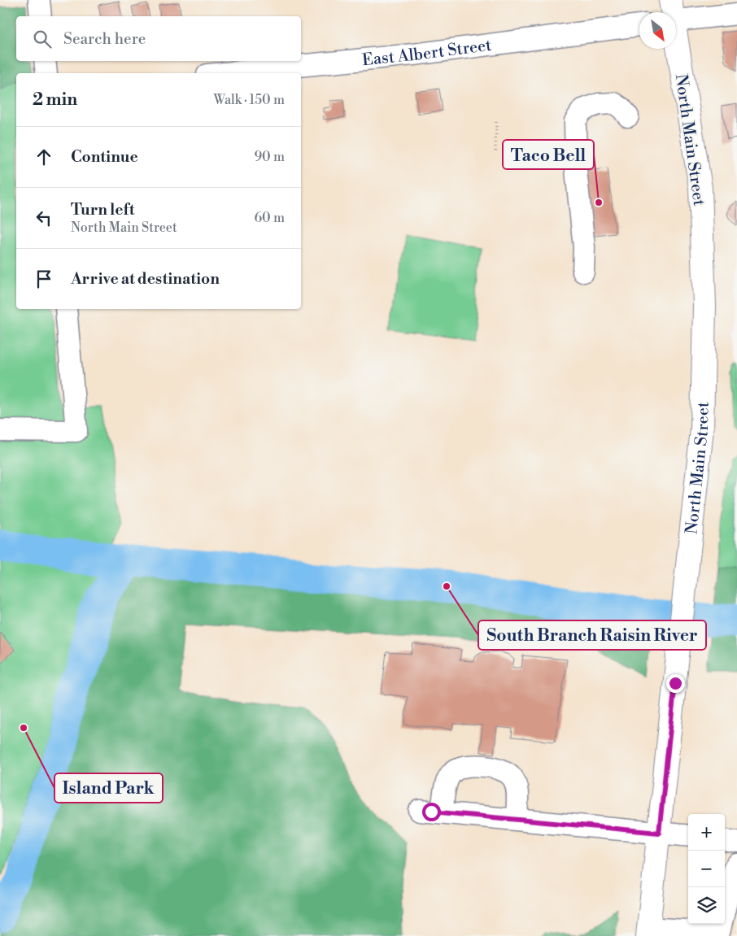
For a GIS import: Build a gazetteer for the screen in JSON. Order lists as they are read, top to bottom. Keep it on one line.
{"streets":{"main road":["North Main Street"],"street":["East Albert Street"]},"places":["Taco Bell","South Branch Raisin River","Island Park"],"north":"bottom right","page":{"search":"Search here","heading":["2 min","Walk · 150 m"],"list":[["Continue","90 m"],["Turn left","North Main Street","60 m"],"Arrive at destination"],"map_buttons":["+","−"]}}
